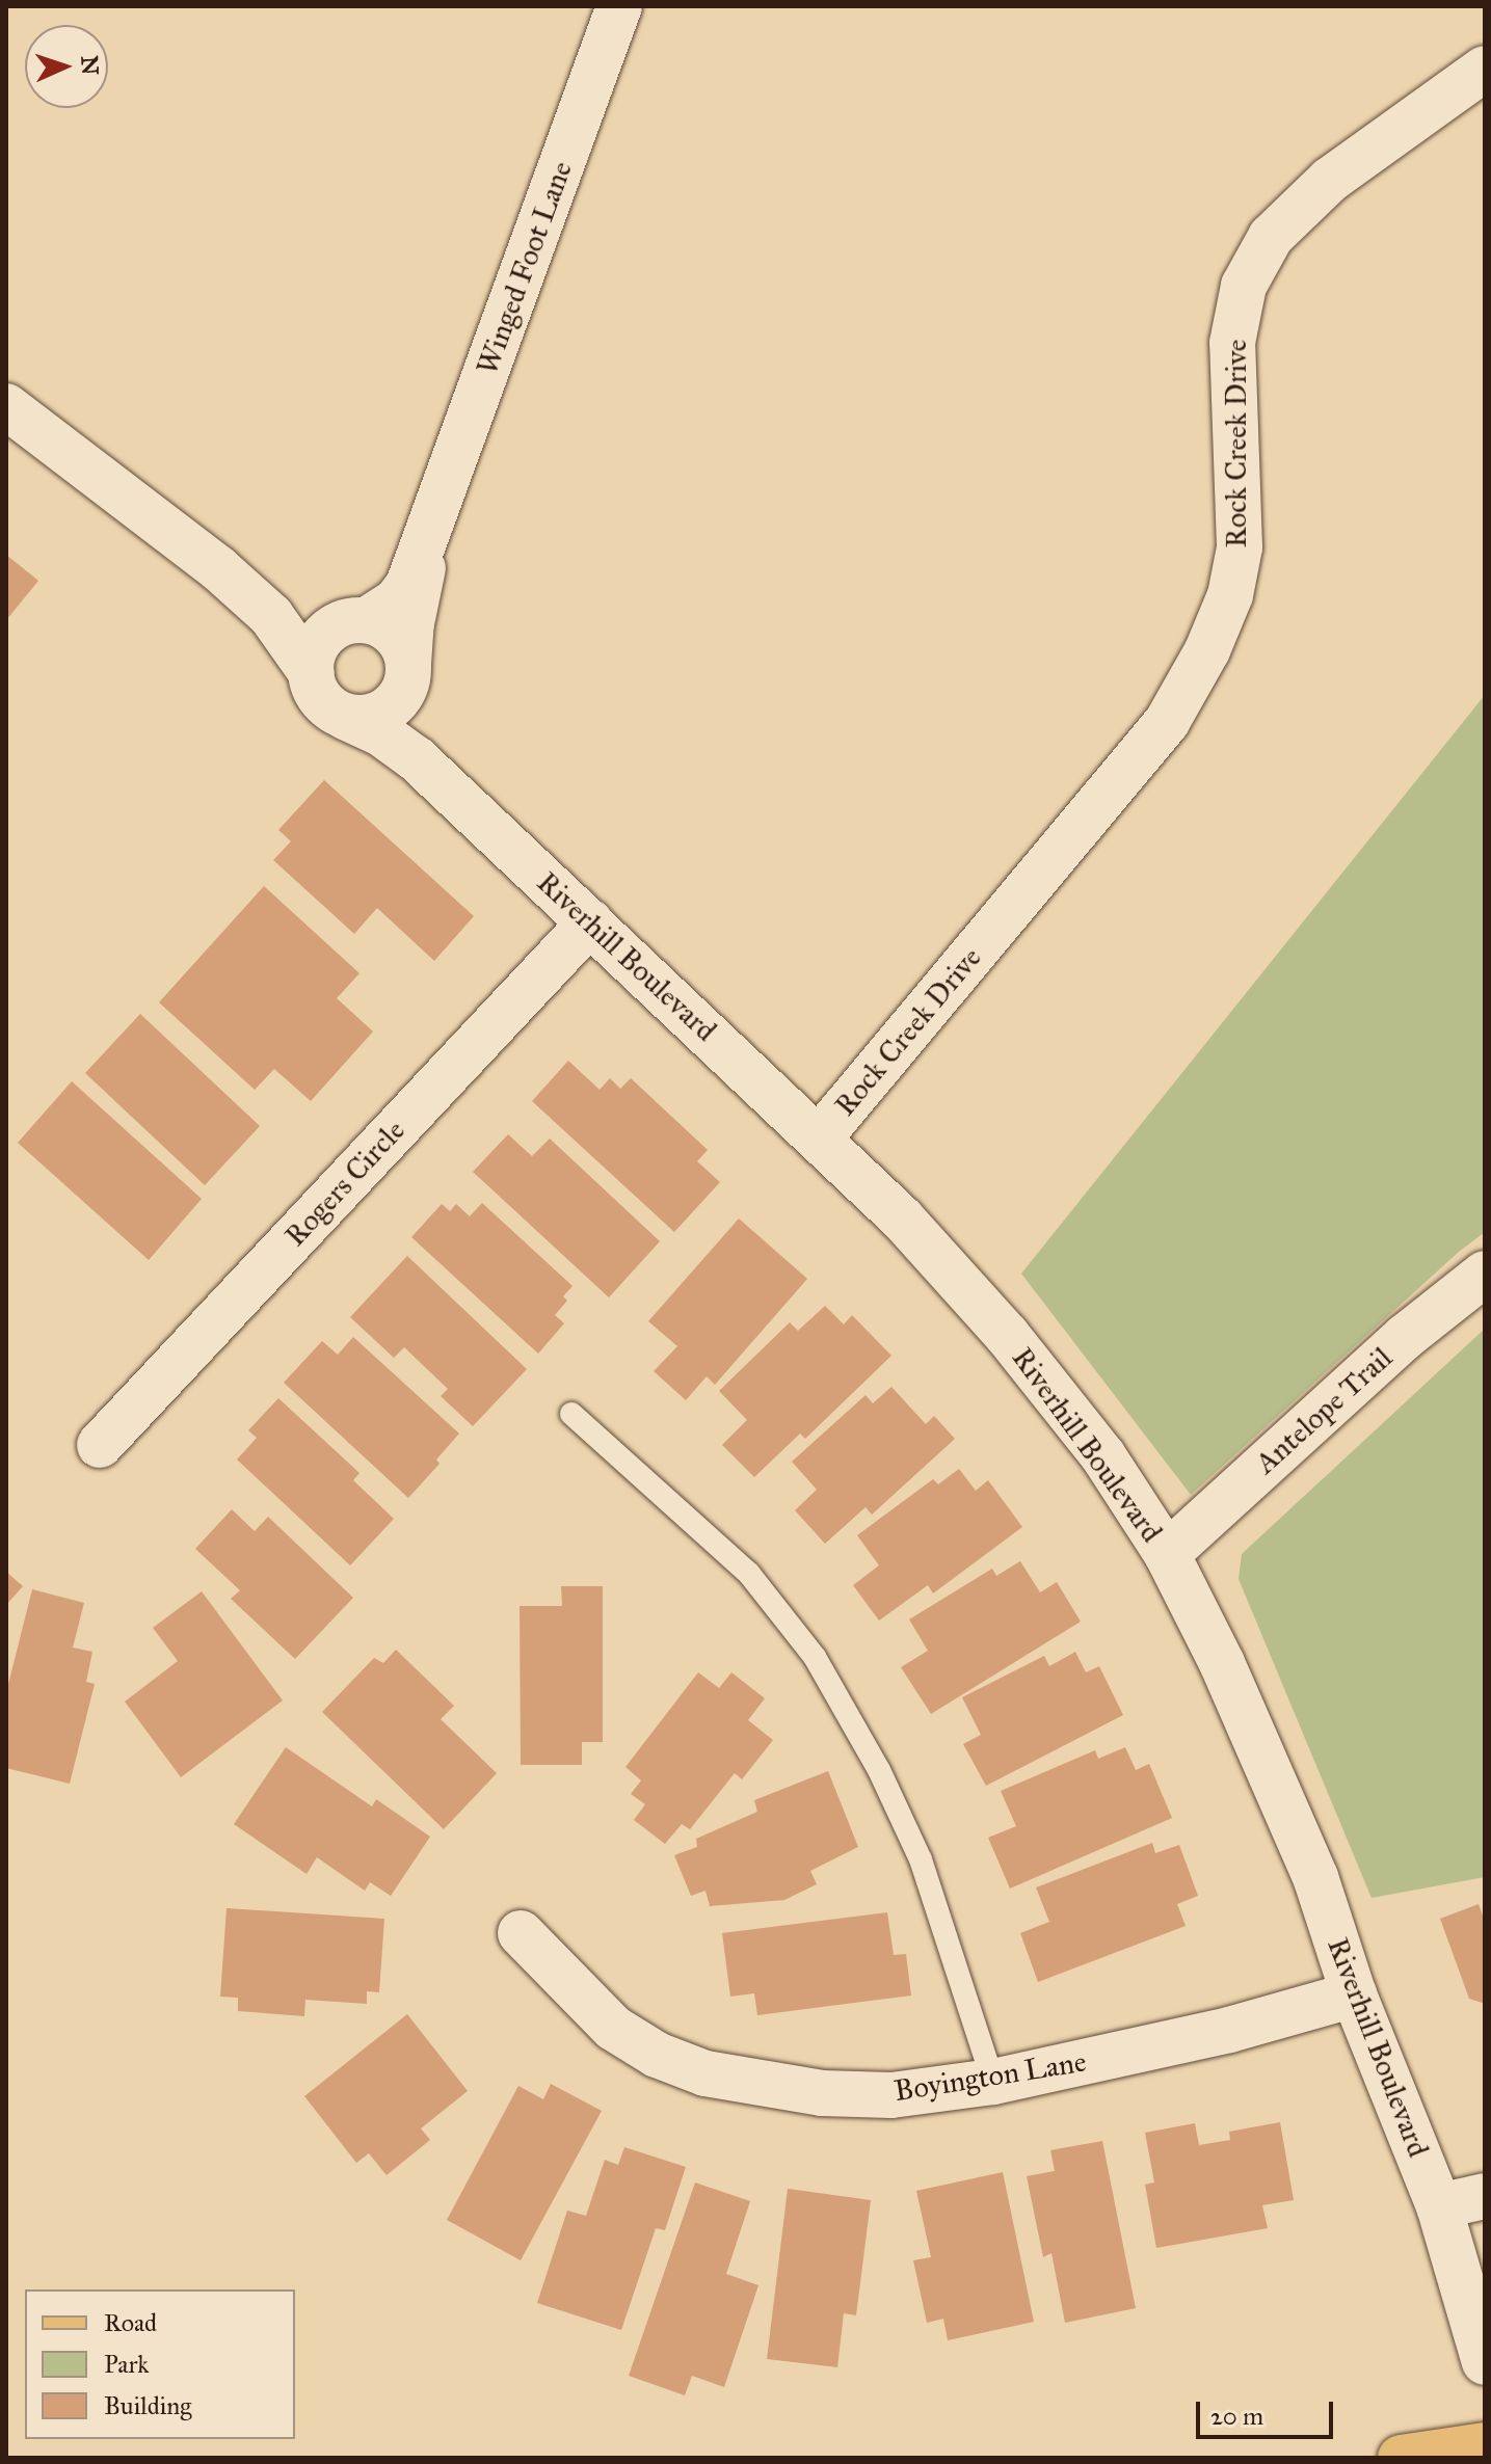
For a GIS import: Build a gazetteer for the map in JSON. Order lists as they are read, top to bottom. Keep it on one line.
{"streets":{"street":["Winged Foot Lane","Rock Creek Drive","Riverhill Boulevard","Rogers Circle","Antelope Trail","Boyington Lane"]},"crossings":[["Winged Foot Lane","Riverhill Boulevard"],["Rock Creek Drive","Riverhill Boulevard"],["Riverhill Boulevard","Rogers Circle"],["Riverhill Boulevard","Antelope Trail"],["Riverhill Boulevard","Boyington Lane"]],"legend":["Road","Park","Building"],"scale_bar":"20 m","north":"right"}
